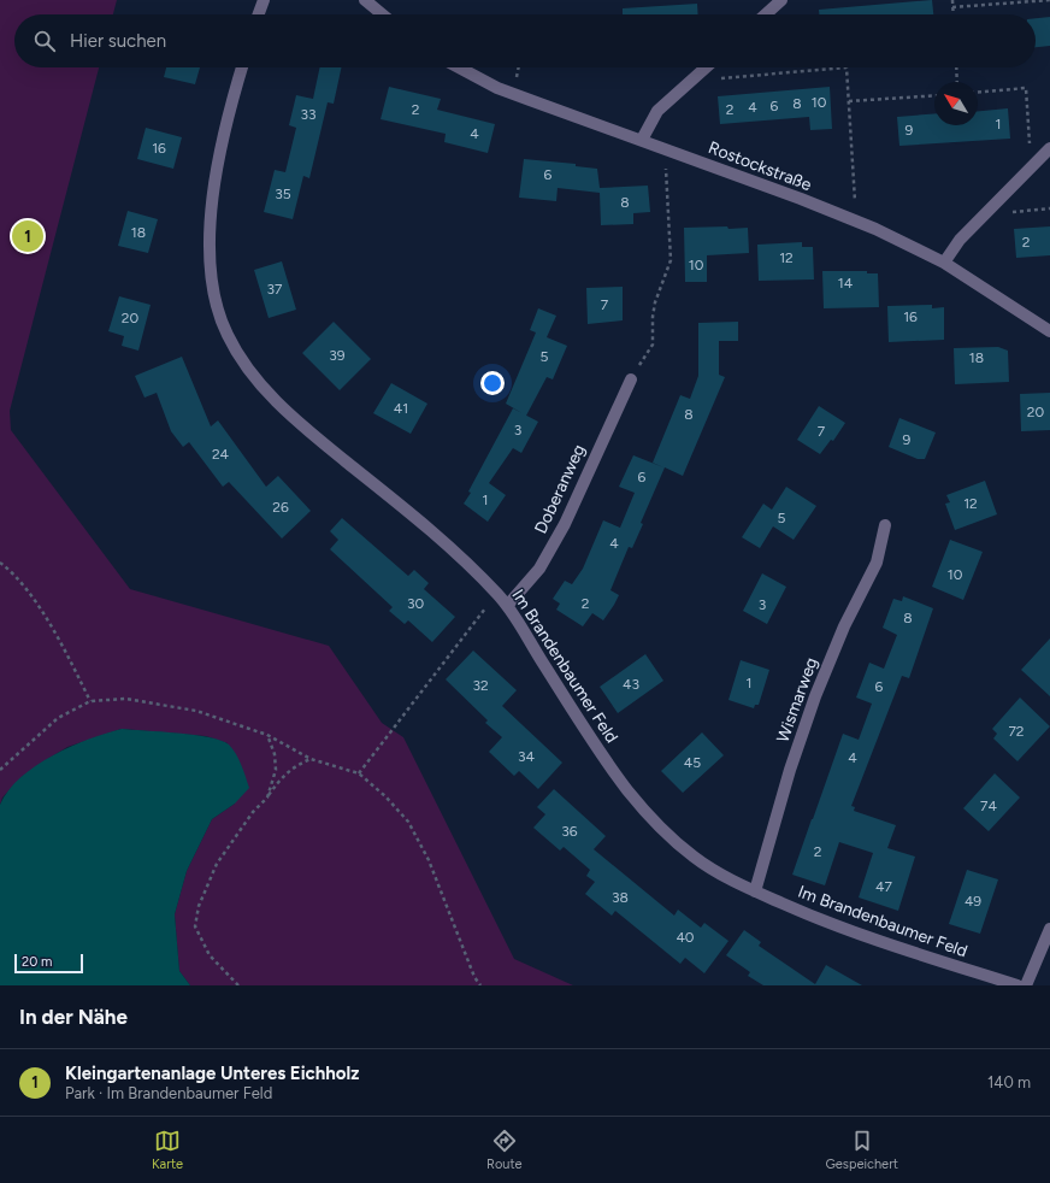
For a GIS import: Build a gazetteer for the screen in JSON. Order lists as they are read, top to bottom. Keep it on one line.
{"streets":{"street":["Rostockstraße","Doberanweg","Im Brandenbaumer Feld","Wismarweg"]},"crossings":[["Doberanweg","Im Brandenbaumer Feld"],["Im Brandenbaumer Feld","Wismarweg"]],"house_numbers":["10","8","6","4","2","2","33","1","9","4","16","6","35","8","18","2","12","10","14","37","7","16","20","39","5","18","41","20","8","3","7","9","24","6","1","12","26","5","4","10","30","2","3","8","1","43","32","6","72","34","4","45","74","36","2","47","38","49","40"],"scale_bar":"20 m","north":"top left","page":{"search":"Hier suchen","pins":"1","scale":"20 m","heading":"In der Nähe","list":[{"mark":"1","name":"Kleingartenanlage Unteres Eichholz","note":"Park · Im Brandenbaumer Feld","value":"140 m"}],"nav":["Karte","Route","Gespeichert"]}}
